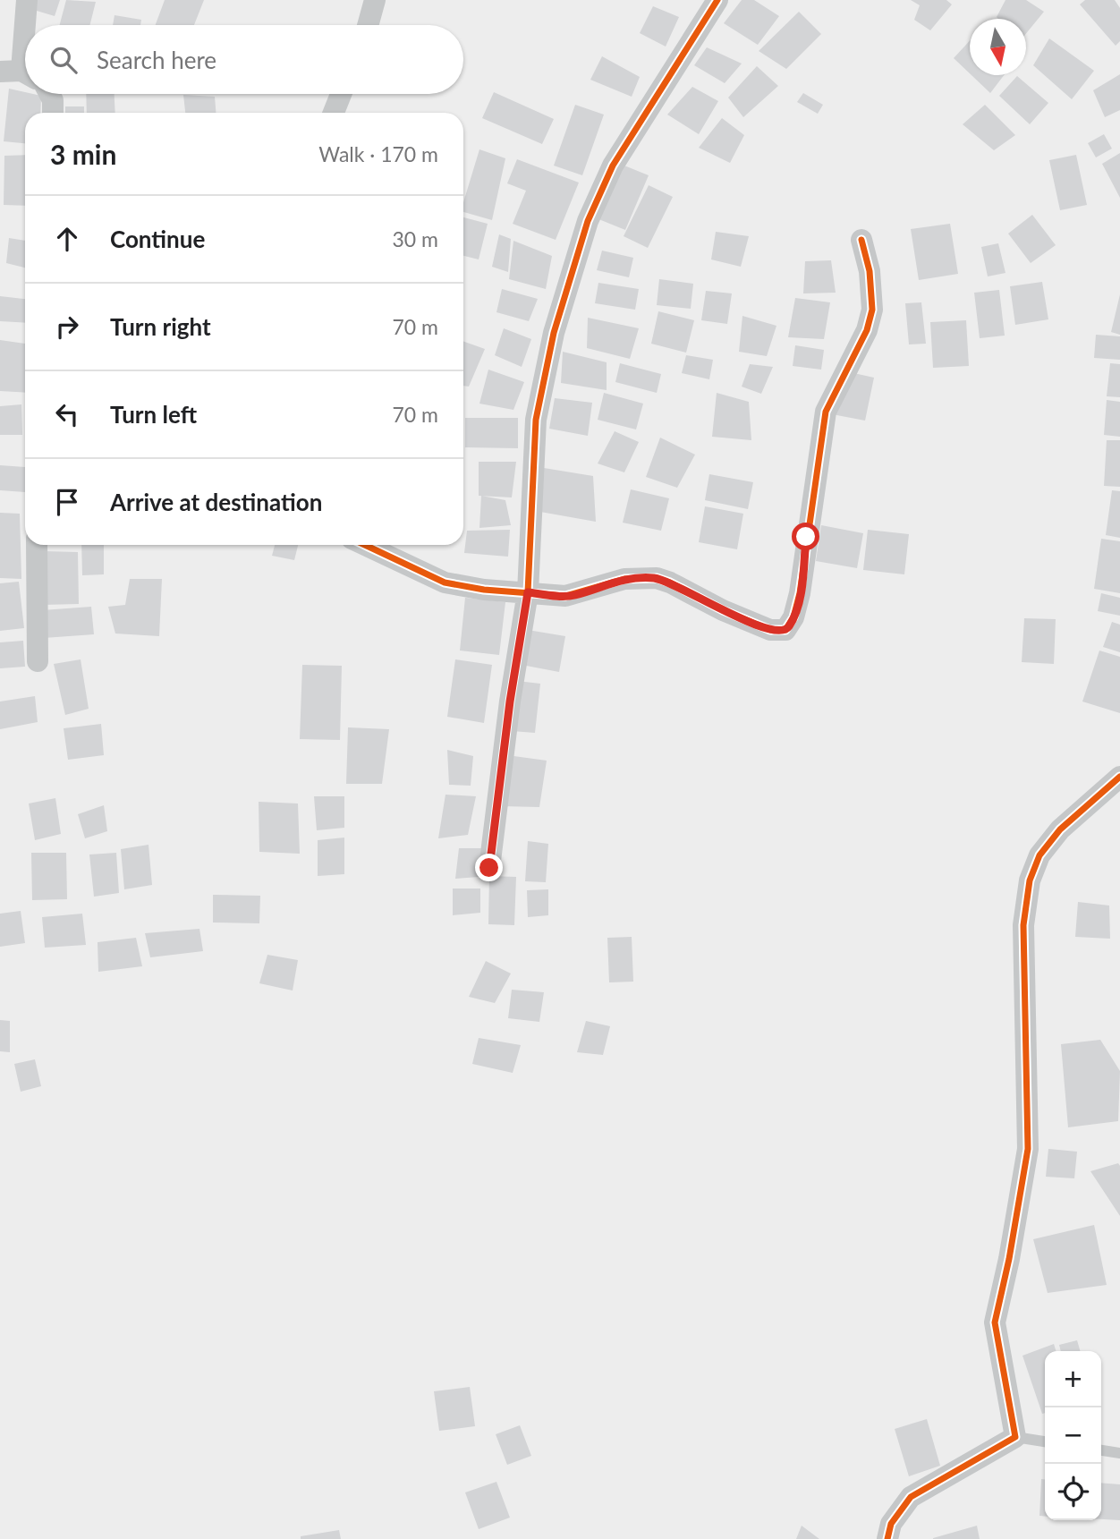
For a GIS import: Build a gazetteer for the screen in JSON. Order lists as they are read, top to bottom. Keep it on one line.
{"north":"bottom","page":{"search":"Search here","heading":["3 min","Walk · 170 m"],"list":[["Continue","30 m"],["Turn right","70 m"],["Turn left","70 m"],"Arrive at destination"],"map_buttons":["+","−"]}}
